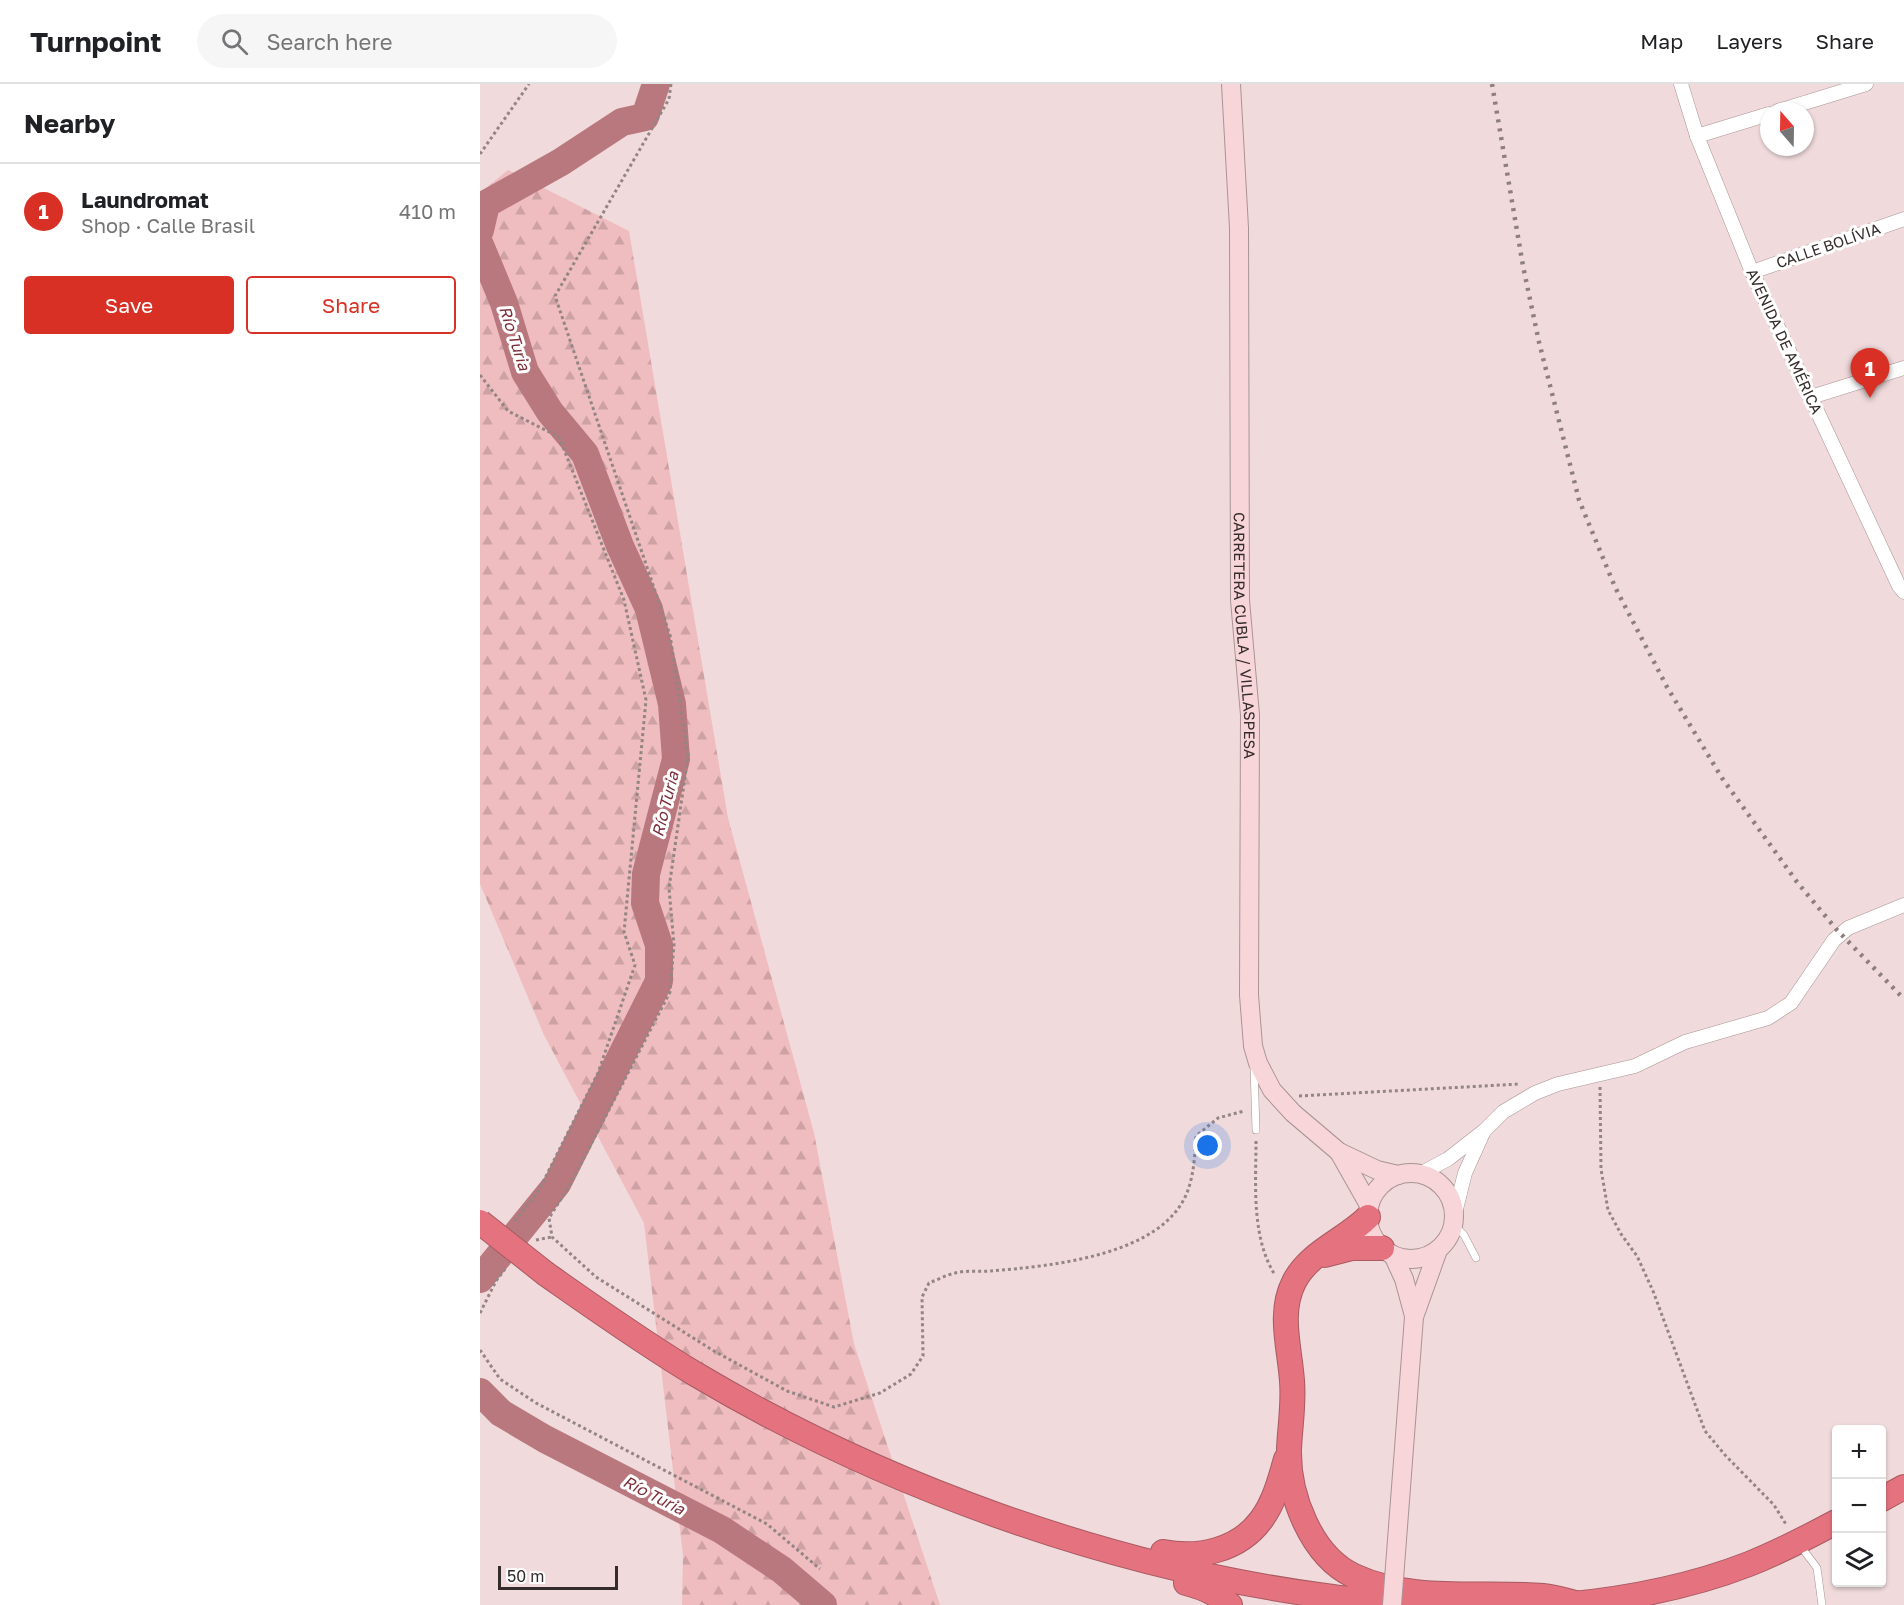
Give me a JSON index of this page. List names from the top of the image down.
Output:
{
  "streets": {
    "street": ["CALLE BOLÍVIA", "AVENIDA DE AMÉRICA", "CARRETERA CUBLA / VILLASPESA"]
  },
  "crossings": [
    ["CALLE BOLÍVIA", "AVENIDA DE AMÉRICA"]
  ],
  "water": ["Río Turia"],
  "scale_bar": "50 m",
  "north": "top",
  "page": {
    "header": "Turnpoint",
    "search": "Search here",
    "nav": ["Map", "Layers", "Share"],
    "heading": "Nearby",
    "list": [
      {
        "mark": "1",
        "name": "Laundromat",
        "note": "Shop · Calle Brasil",
        "value": "410 m"
      }
    ],
    "buttons": ["Save", "Share"],
    "pins": "1",
    "map_buttons": ["+", "−"],
    "scale": "50 m"
  }
}
